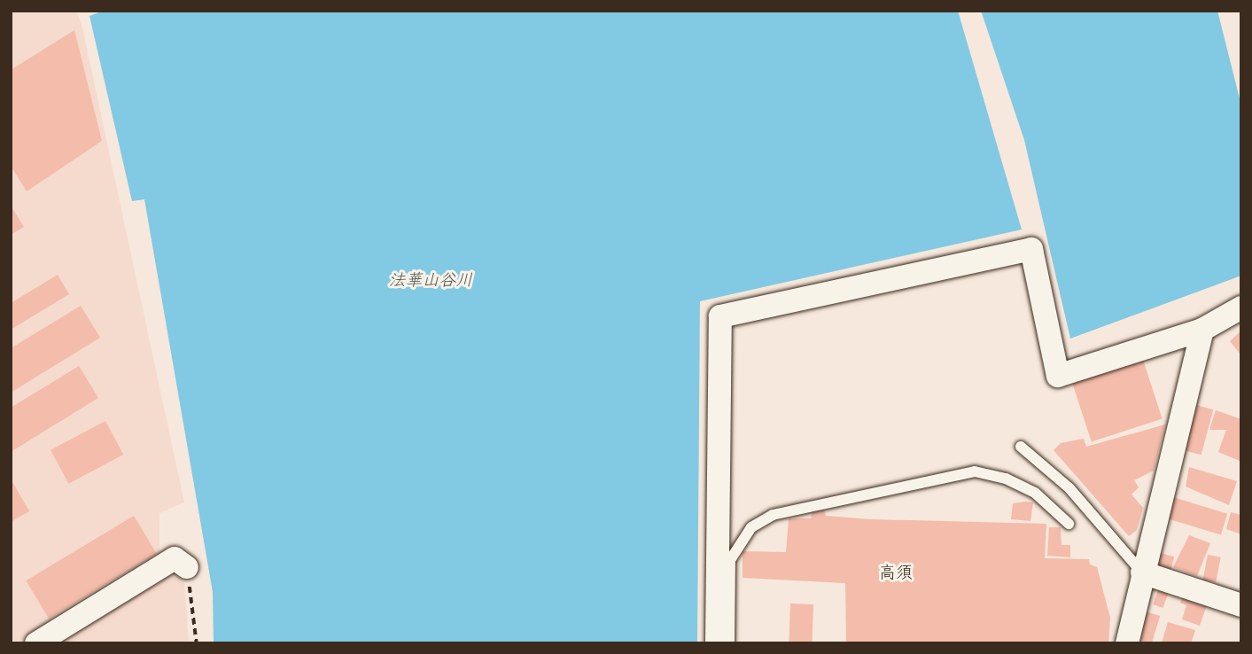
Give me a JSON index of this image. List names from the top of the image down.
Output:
{
  "districts": ["高須"],
  "water": ["法華山谷川"]
}
